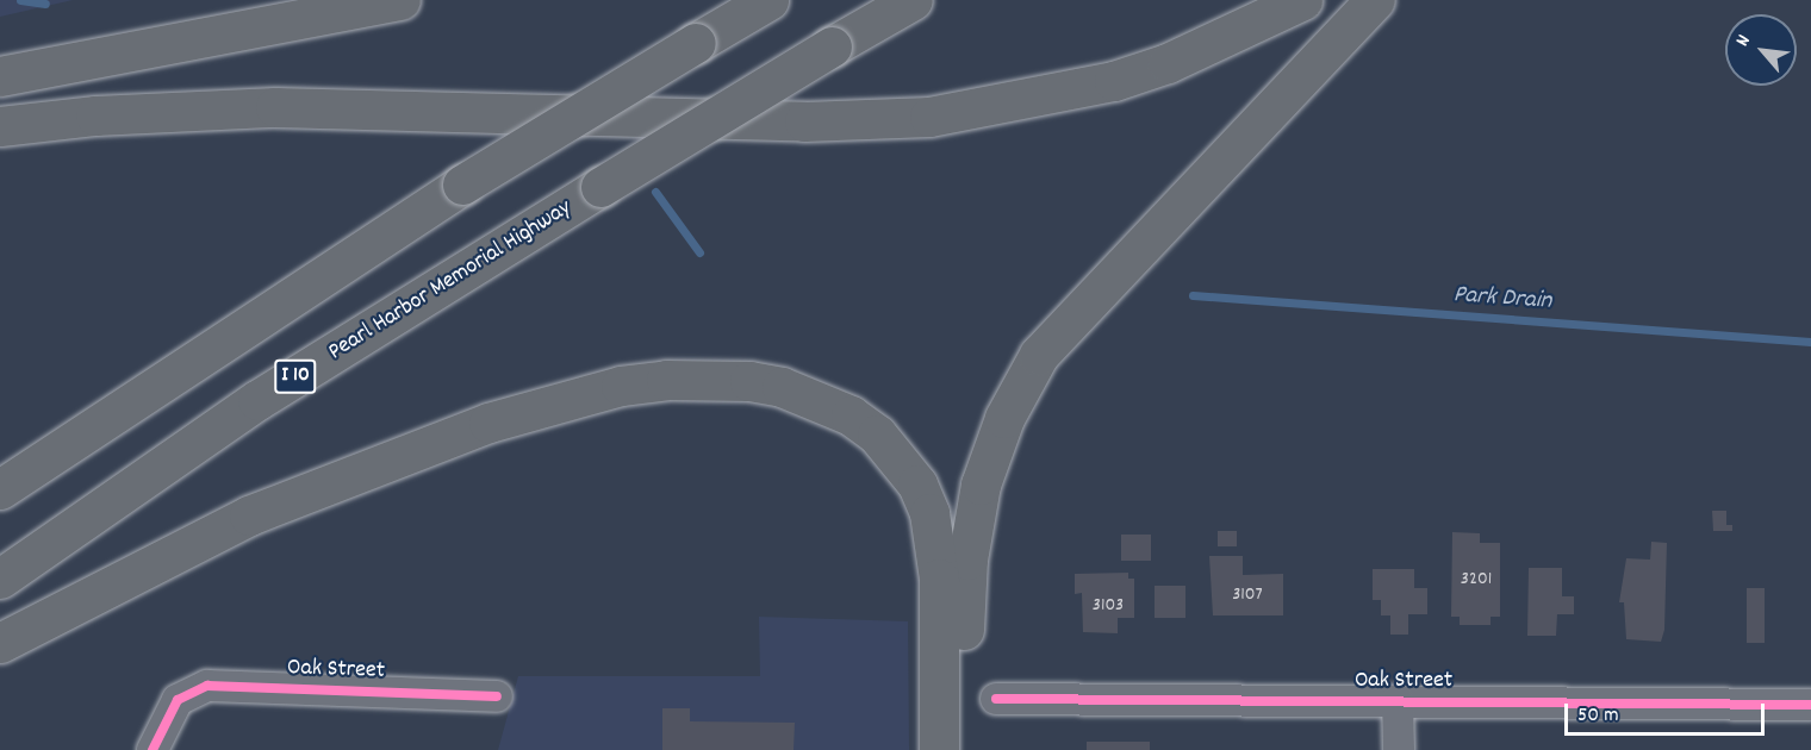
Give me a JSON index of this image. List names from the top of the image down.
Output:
{
  "streets": {
    "highway": ["Pearl Harbor Memorial Highway", "I 10"],
    "street": ["Oak Street"]
  },
  "water": ["Park Drain"],
  "house_numbers": ["3201", "3107", "3103"],
  "scale_bar": "50 m",
  "north": "top left"
}
